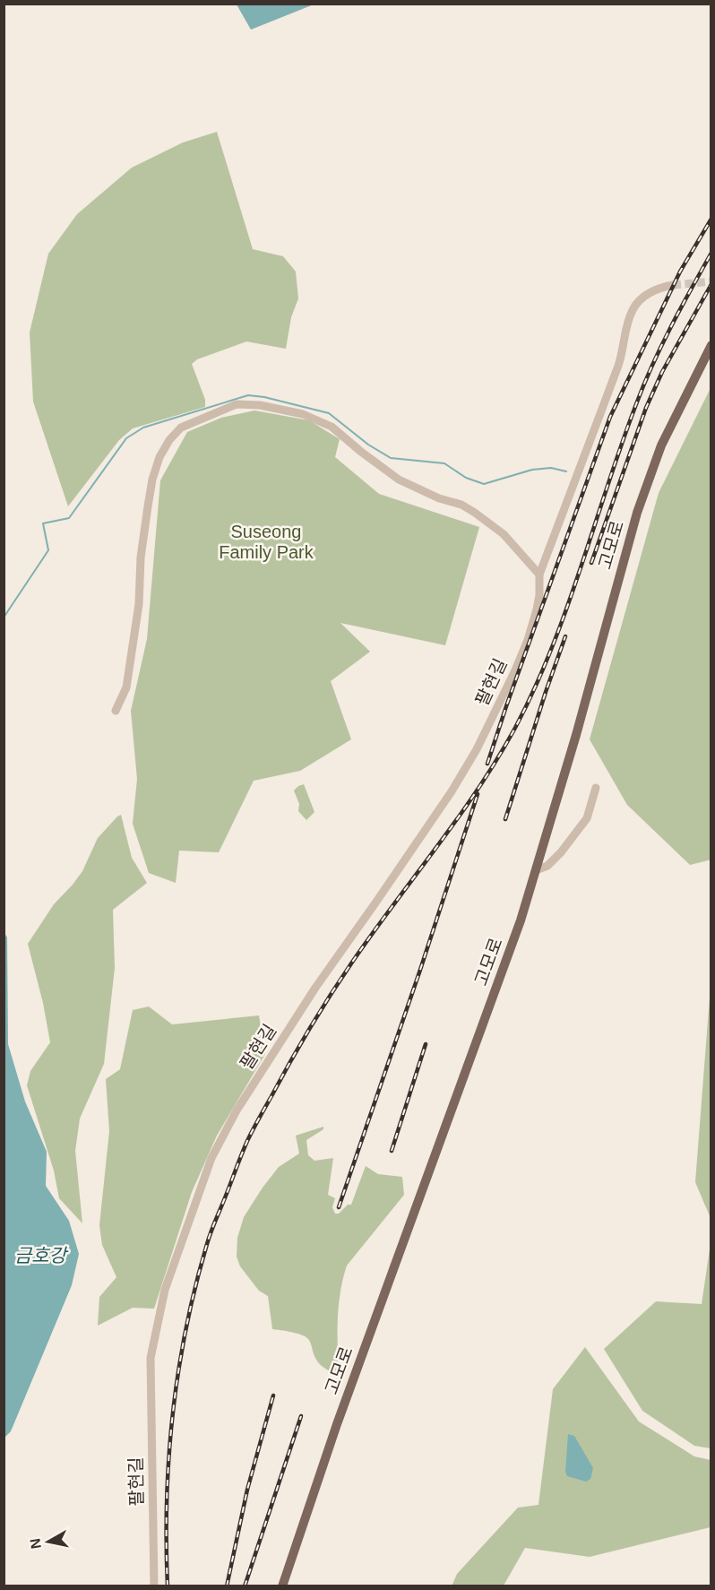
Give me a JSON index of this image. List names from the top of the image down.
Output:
{
  "streets": {
    "main road": ["고모로"],
    "street": ["팔현길"]
  },
  "water": ["금호강"],
  "parks": ["Suseong Family Park"],
  "north": "left"
}
